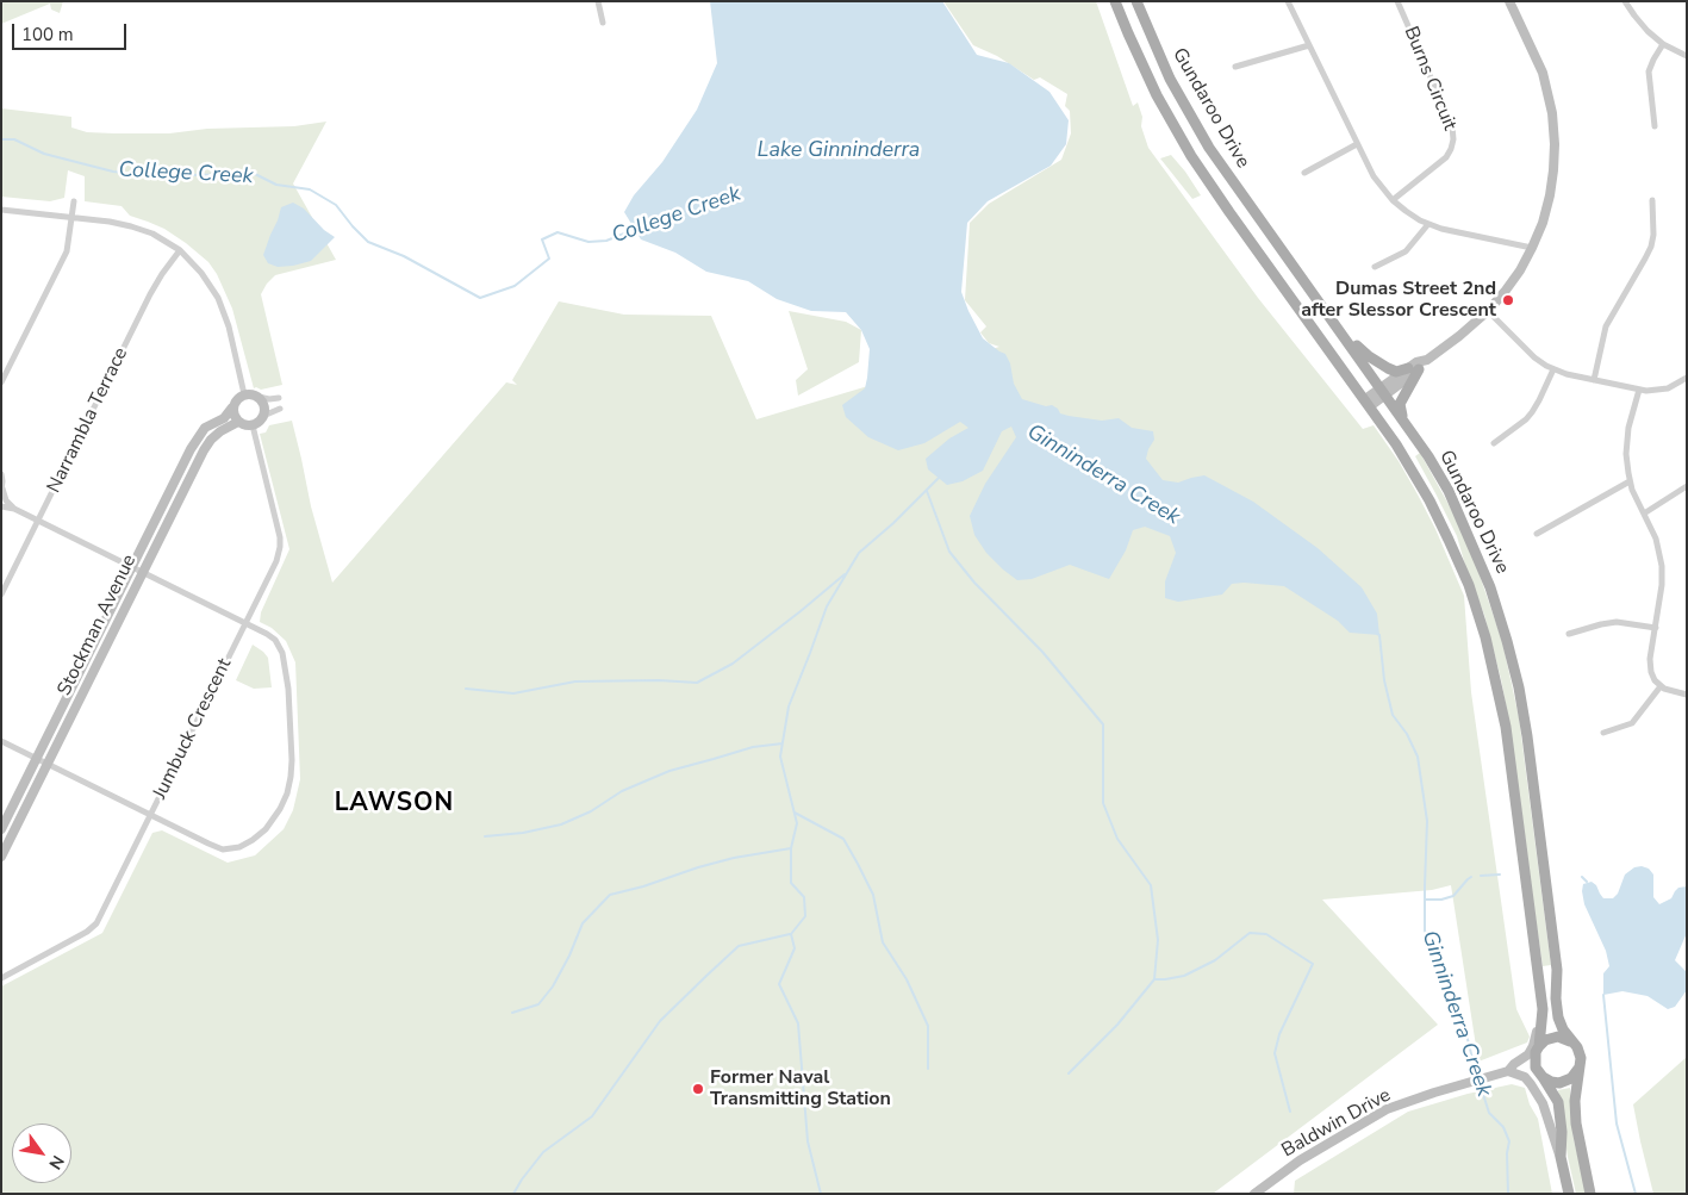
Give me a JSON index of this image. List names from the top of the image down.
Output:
{
  "streets": {
    "main road": ["Gundaroo Drive"],
    "street": [
      "Burns Circuit",
      "Narrambla Terrace",
      "Stockman Avenue",
      "Jumbuck Crescent",
      "Baldwin Drive"
    ]
  },
  "crossings": [
    ["Gundaroo Drive", "Baldwin Drive"],
    ["Stockman Avenue", "Jumbuck Crescent"]
  ],
  "districts": ["LAWSON"],
  "water": ["Lake Ginninderra", "College Creek", "Ginninderra Creek"],
  "places": ["Dumas Street 2nd after Slessor Crescent", "Former Naval Transmitting Station"],
  "scale_bar": "100 m",
  "north": "bottom right"
}
